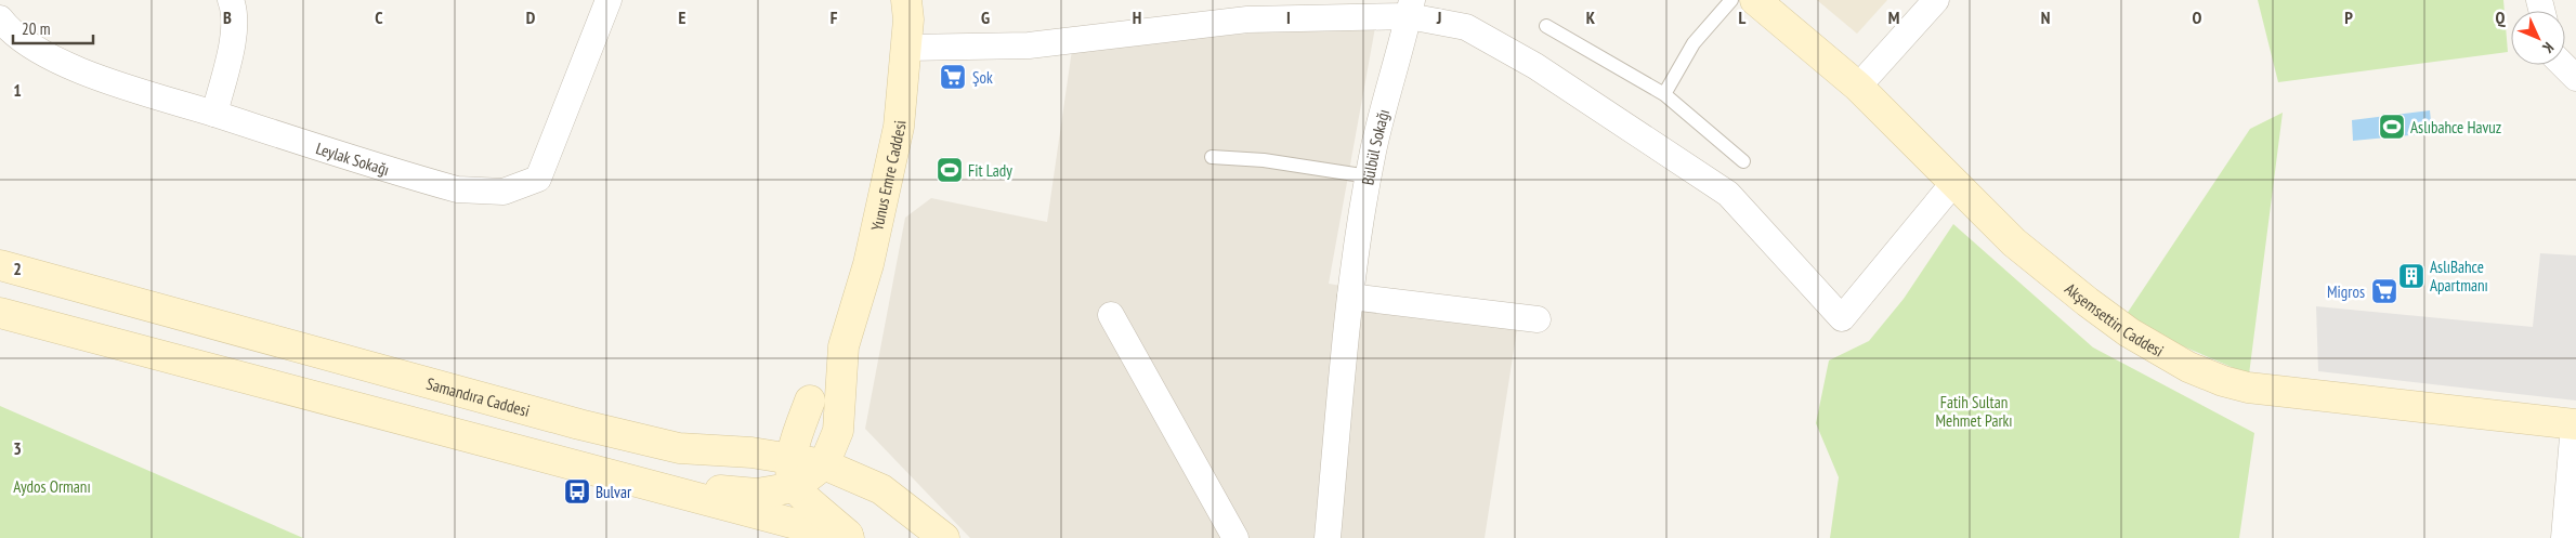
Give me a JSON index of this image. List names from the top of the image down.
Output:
{
  "streets": {
    "main road": ["Yunus Emre Caddesi", "Akşemsettin Caddesi", "Samandıra Caddesi"],
    "street": ["Bülbül Sokağı", "Leylak Sokağı"]
  },
  "parks": ["Fatih Sultan Mehmet Parkı", "Aydos Ormanı"],
  "places": {
    "supermarket": ["Şok", "Migros"],
    "sports": ["Aslıbahce Havuz", "Fit Lady"],
    "building": ["AslıBahce Apartmanı"],
    "bus stop": ["Bulvar"]
  },
  "scale_bar": "20 m",
  "north": "bottom right",
  "grid": {
    "columns": [
      "B",
      "C",
      "D",
      "E",
      "F",
      "G",
      "H",
      "I",
      "J",
      "K",
      "L",
      "M",
      "N",
      "O",
      "P",
      "Q"
    ],
    "rows": ["1", "2", "3"]
  }
}
